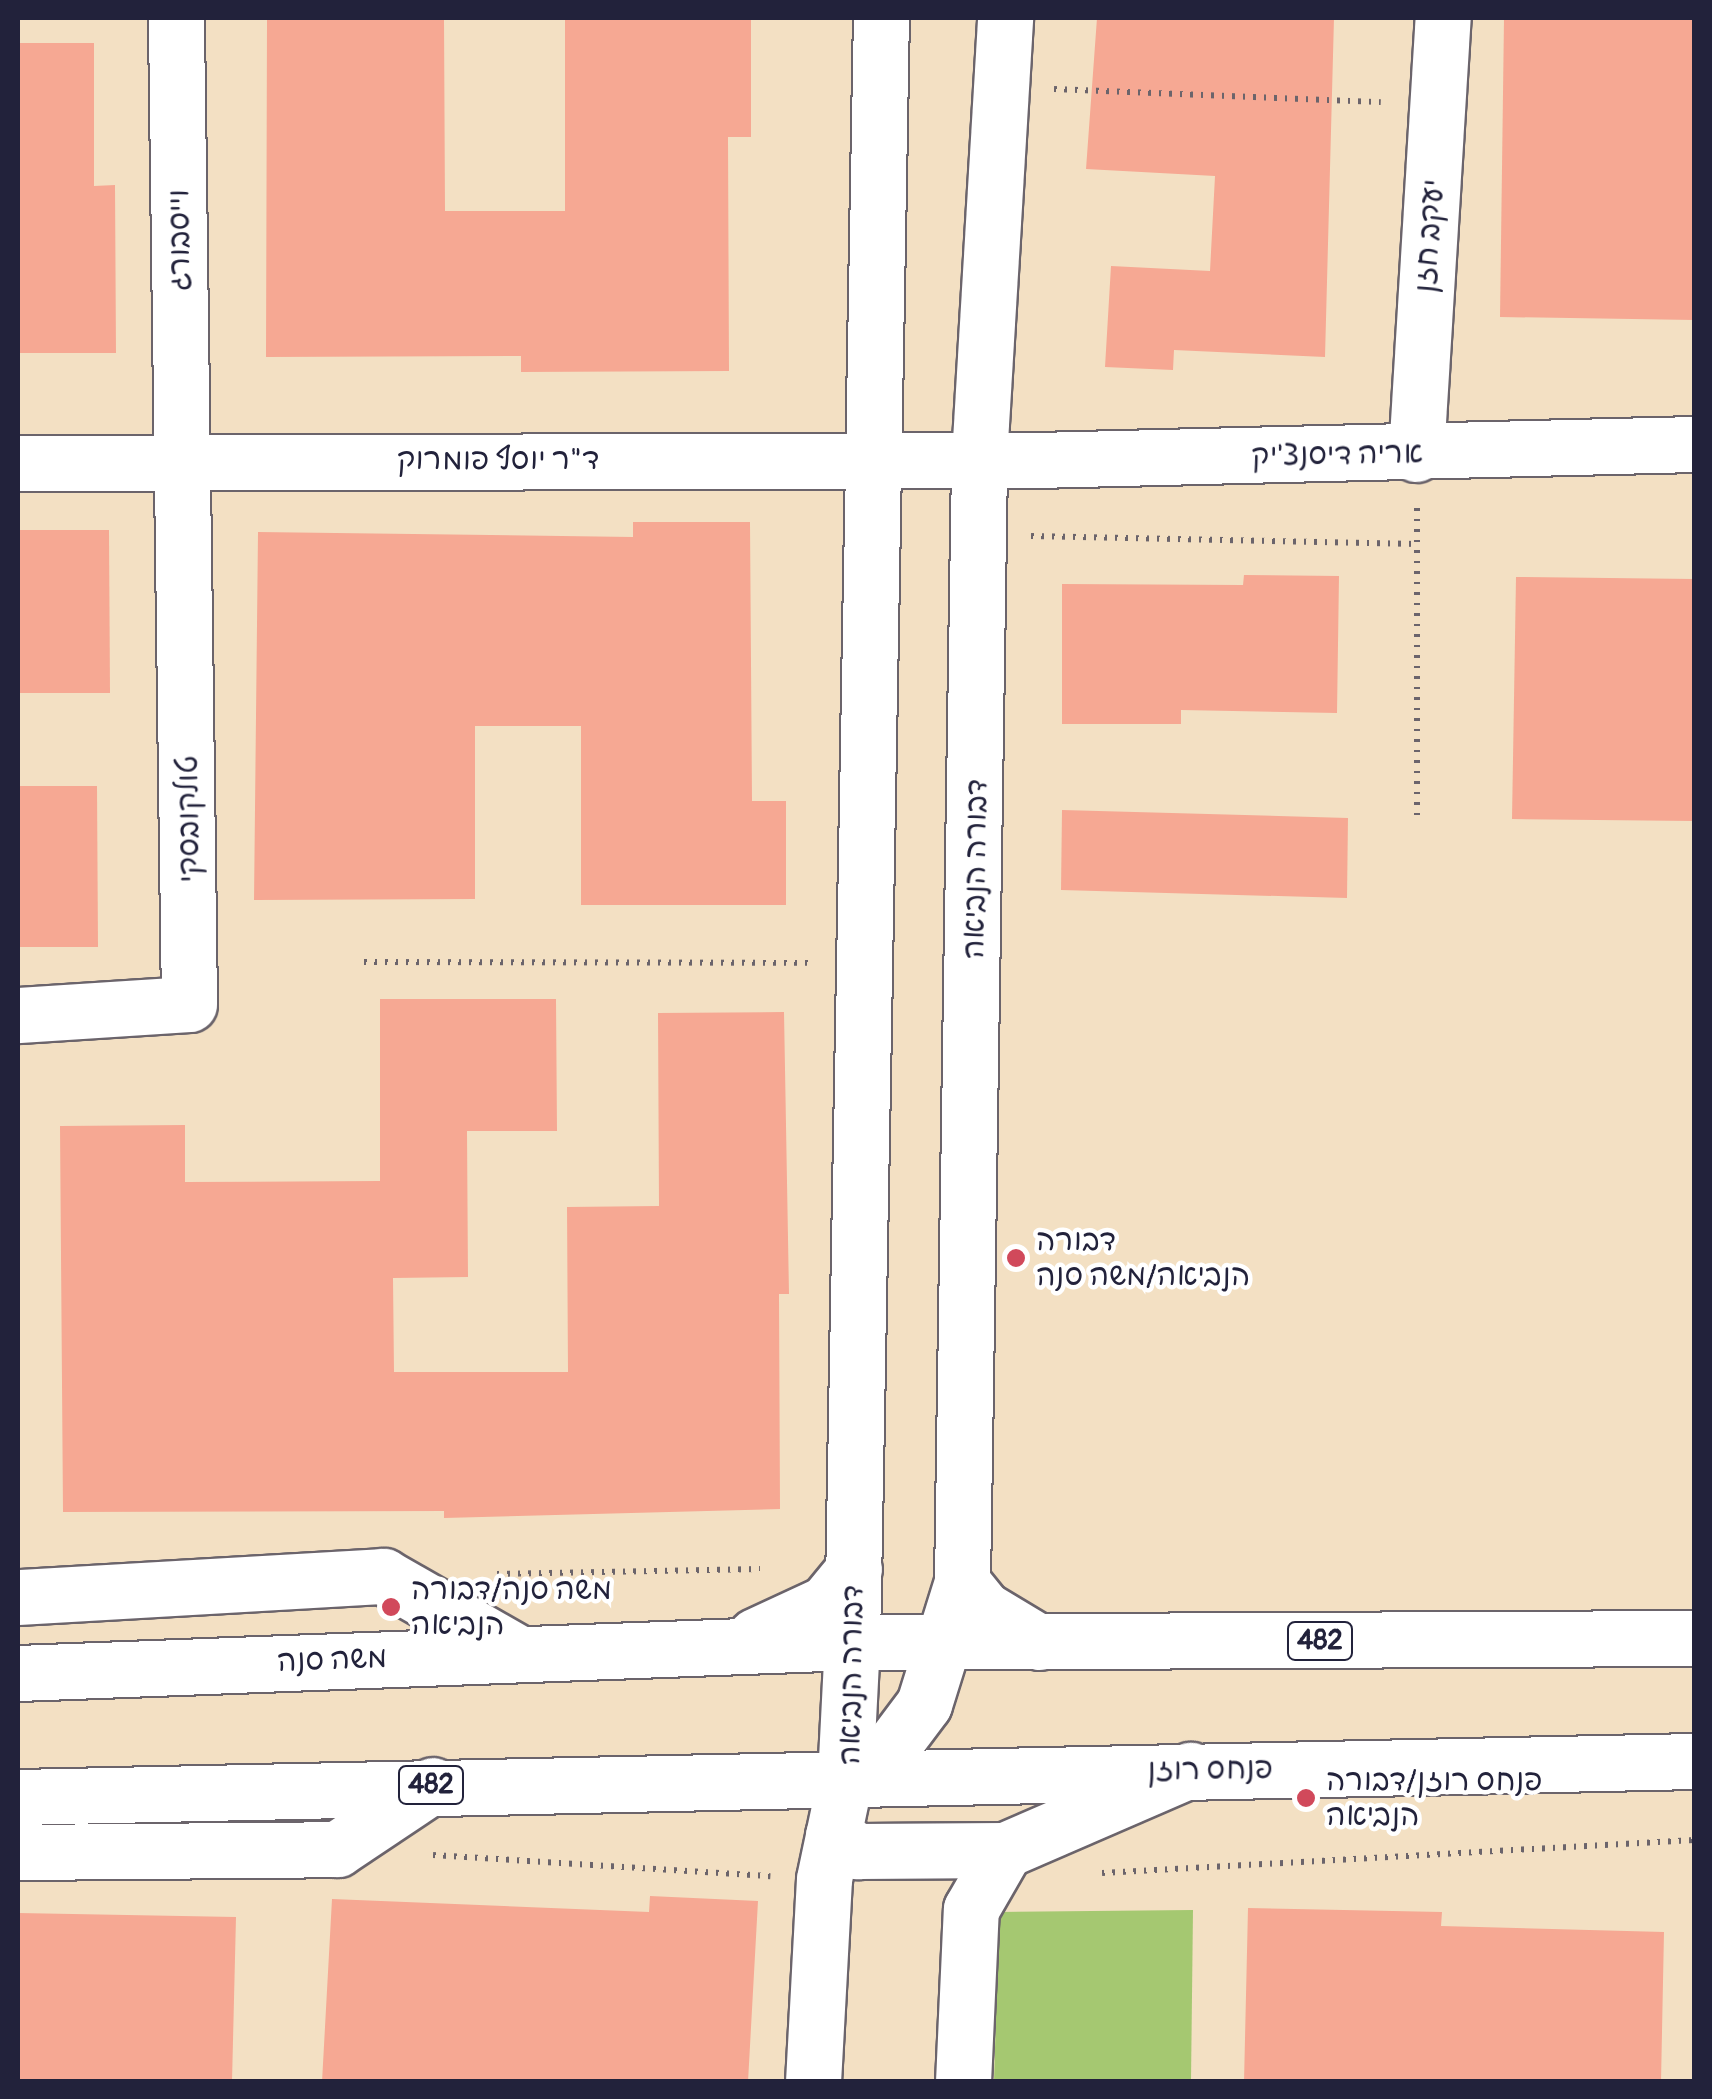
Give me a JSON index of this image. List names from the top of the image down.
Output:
{
  "streets": {
    "street": [
      "יעקב חזן",
      "וייסבורג",
      "אריה דיסנצ'יק",
      "ד\"ר יוסף פומרוק",
      "טולקובסקי",
      "דבורה הנביאה",
      "482",
      "משה סנה",
      "פנחס רוזן"
    ]
  },
  "crossings": [
    ["יעקב חזן", "אריה דיסנצ'יק"],
    ["וייסבורג", "ד\"ר יוסף פומרוק"],
    ["וייסבורג", "טולקובסקי"],
    ["אריה דיסנצ'יק", "ד\"ר יוסף פומרוק"],
    ["אריה דיסנצ'יק", "דבורה הנביאה"],
    ["ד\"ר יוסף פומרוק", "טולקובסקי"],
    ["ד\"ר יוסף פומרוק", "דבורה הנביאה"],
    ["דבורה הנביאה", "482"],
    ["דבורה הנביאה", "משה סנה"],
    ["דבורה הנביאה", "פנחס רוזן"],
    ["482", "משה סנה"],
    ["482", "פנחס רוזן"]
  ],
  "places": ["דבורה הנביאה/משה סנה", "משה סנה/דבורה הנביאה", "פנחס רוזן/דבורה הנביאה"]
}
